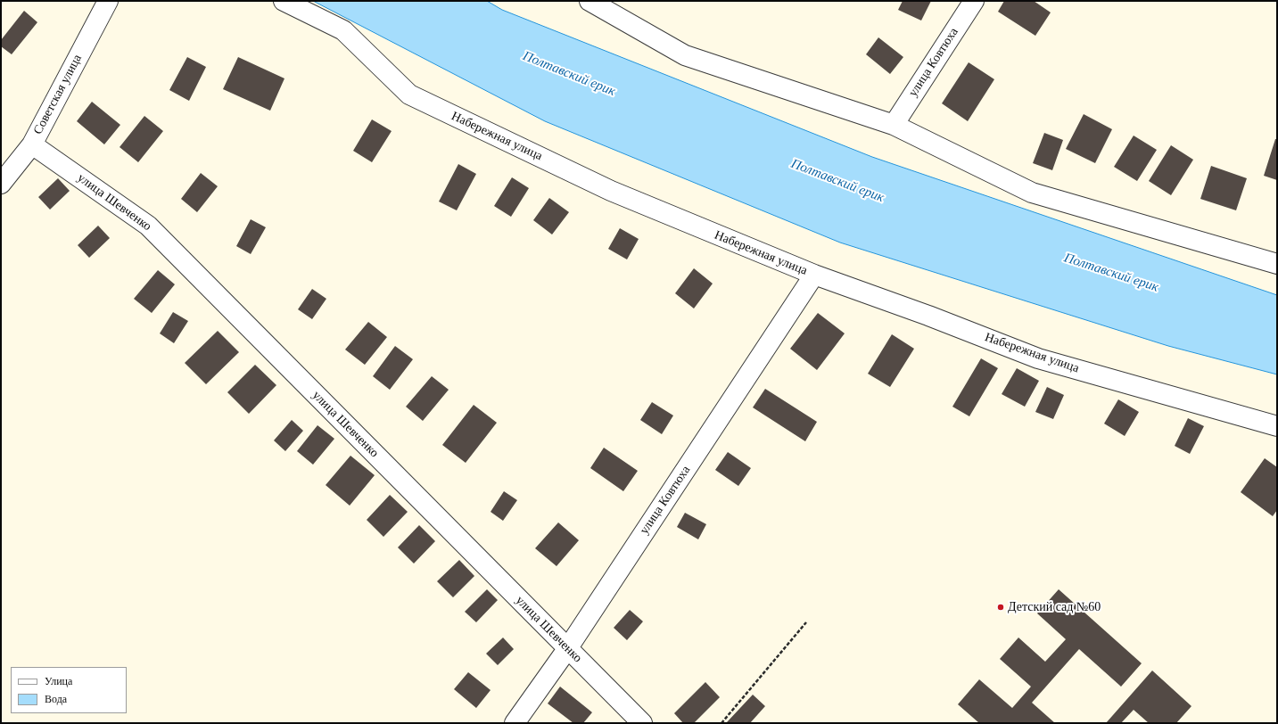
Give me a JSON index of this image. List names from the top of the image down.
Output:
{
  "streets": {
    "street": [
      "улица Ковтюха",
      "Советская улица",
      "Набережная улица",
      "улица Шевченко"
    ]
  },
  "crossings": [
    ["улица Ковтюха", "Набережная улица"],
    ["улица Ковтюха", "улица Шевченко"],
    ["Советская улица", "улица Шевченко"]
  ],
  "water": ["Полтавский ерик"],
  "places": ["Детский сад №60"],
  "legend": ["Улица", "Вода"]
}
